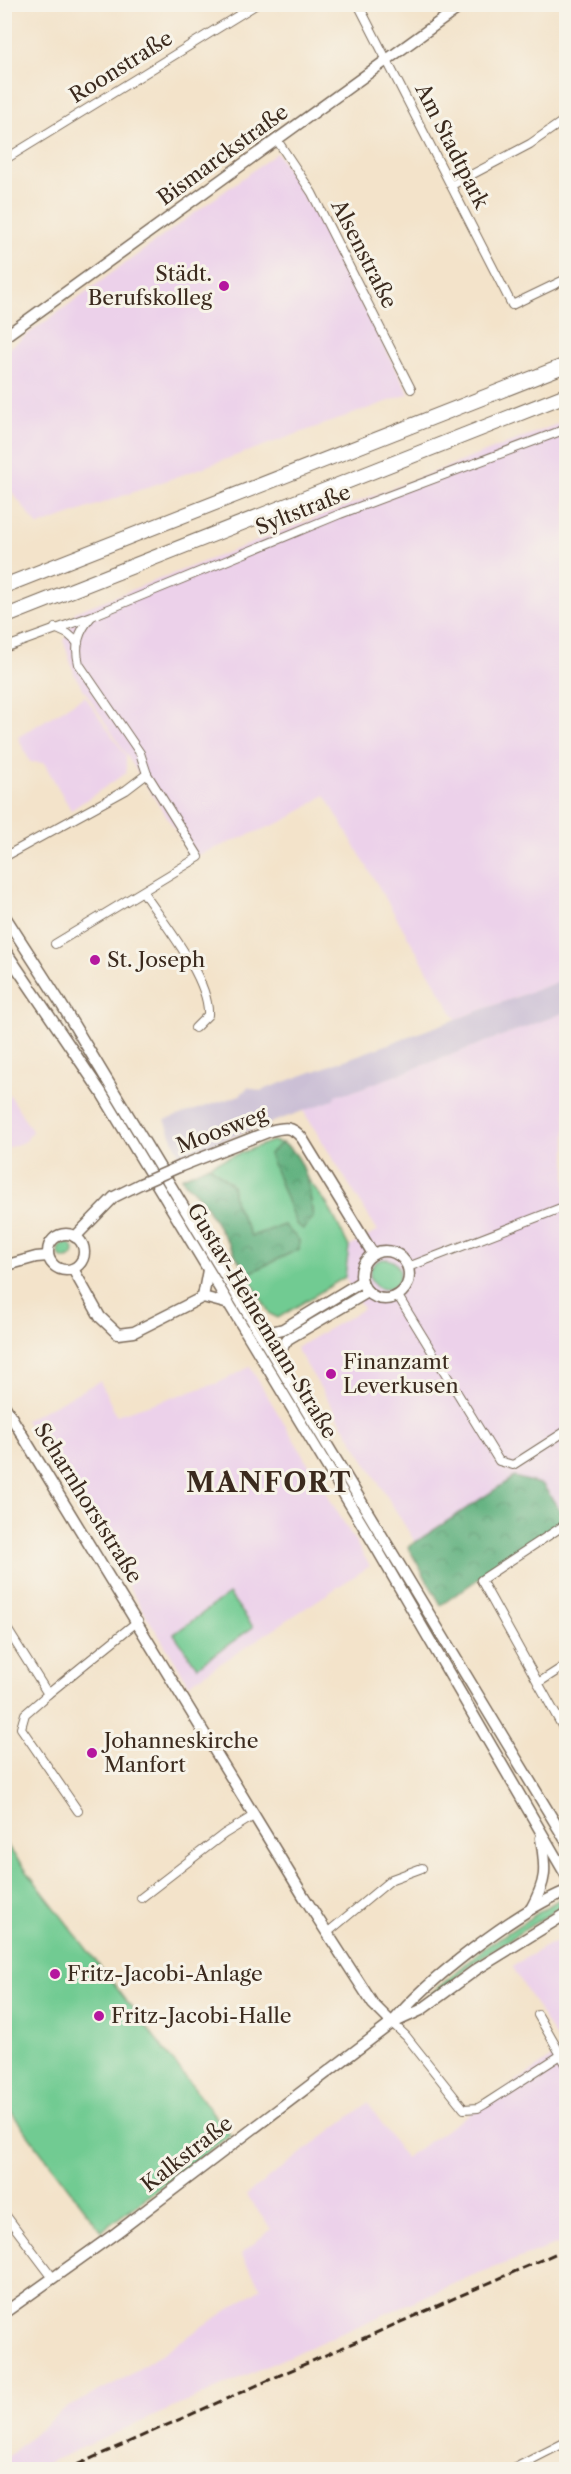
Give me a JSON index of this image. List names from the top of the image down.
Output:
{
  "streets": {
    "street": [
      "Roonstraße",
      "Am Stadtpark",
      "Bismarckstraße",
      "Alsenstraße",
      "Syltstraße",
      "Moosweg",
      "Gustav-Heinemann-Straße",
      "Scharnhorststraße",
      "Kalkstraße"
    ]
  },
  "crossings": [
    ["Am Stadtpark", "Bismarckstraße"],
    ["Bismarckstraße", "Alsenstraße"],
    ["Scharnhorststraße", "Kalkstraße"]
  ],
  "districts": ["MANFORT"],
  "places": [
    "Städt. Berufskolleg",
    "St. Joseph",
    "Finanzamt Leverkusen",
    "Johanneskirche Manfort",
    "Fritz-Jacobi-Anlage",
    "Fritz-Jacobi-Halle"
  ]
}
